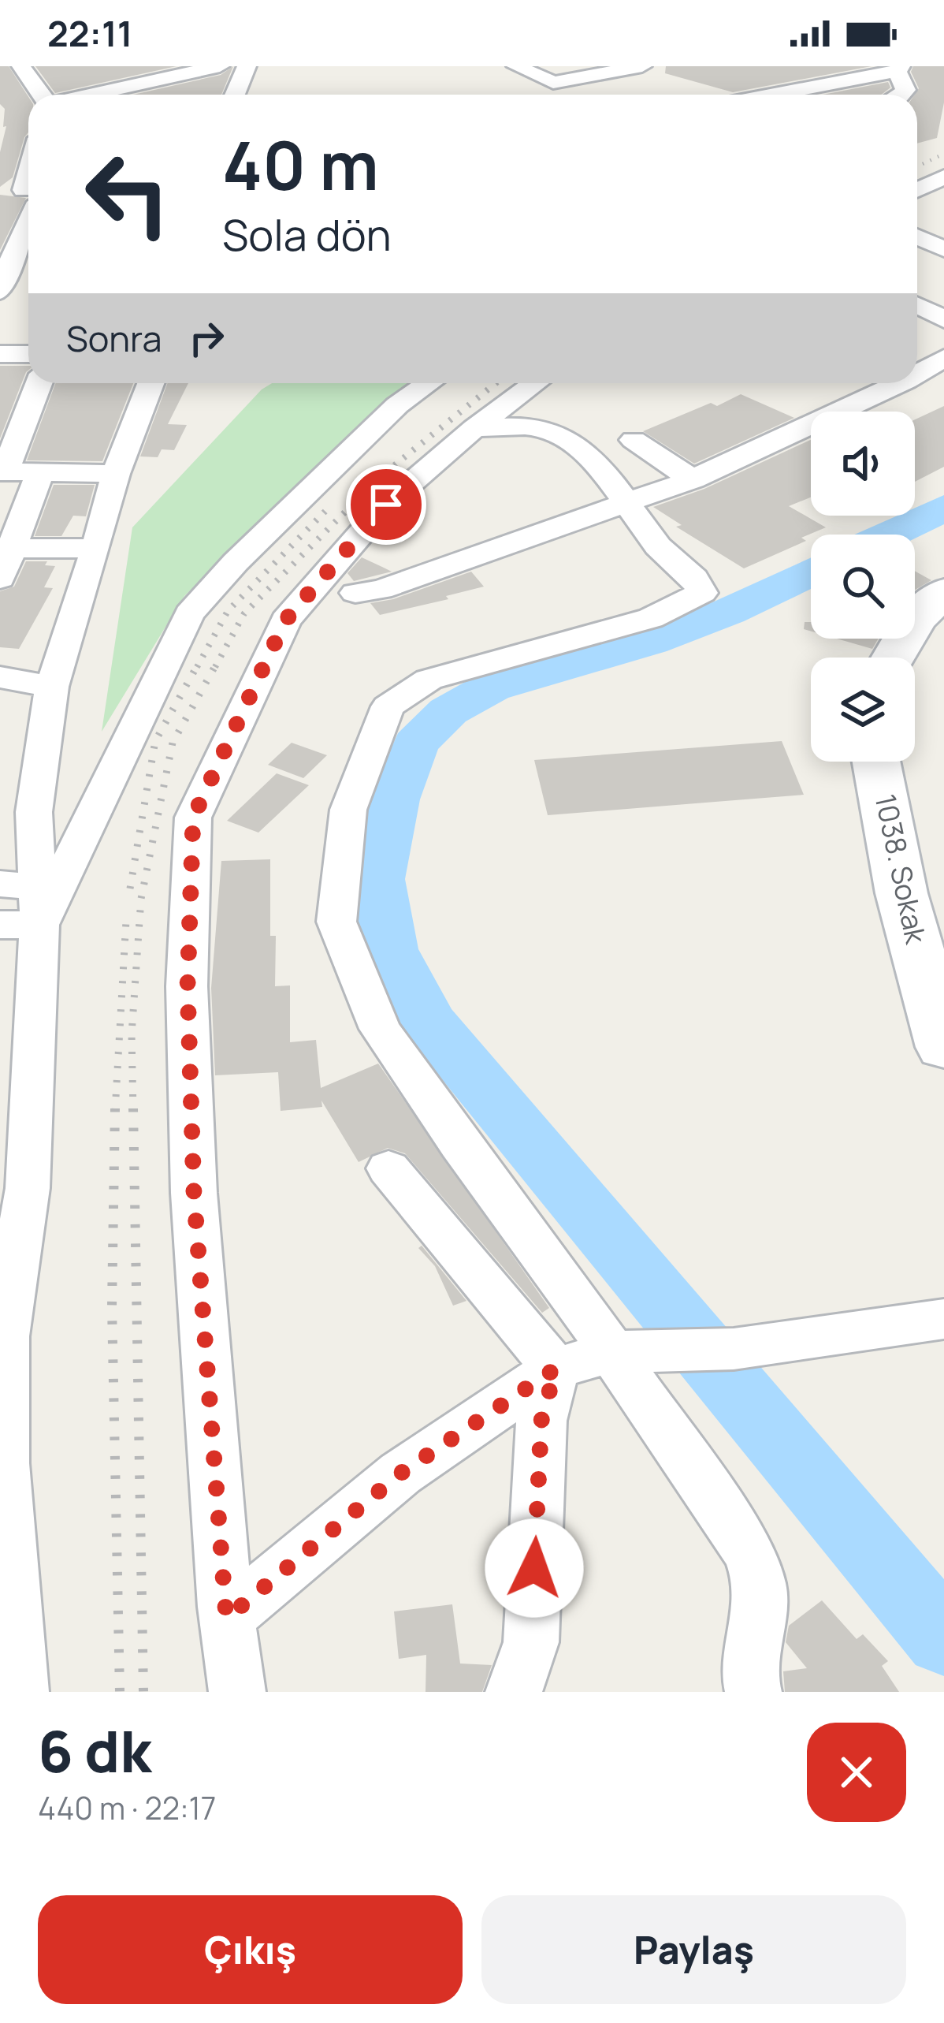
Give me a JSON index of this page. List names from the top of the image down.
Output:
{
  "streets": {
    "street": ["1038. Sokak"]
  },
  "page": {
    "status": "22:11",
    "turn": ["40 m", "Sola dön"],
    "then": "Sonra",
    "heading": ["6 dk", "440 m · 22:17"],
    "buttons": ["Çıkış", "Paylaş"]
  }
}
